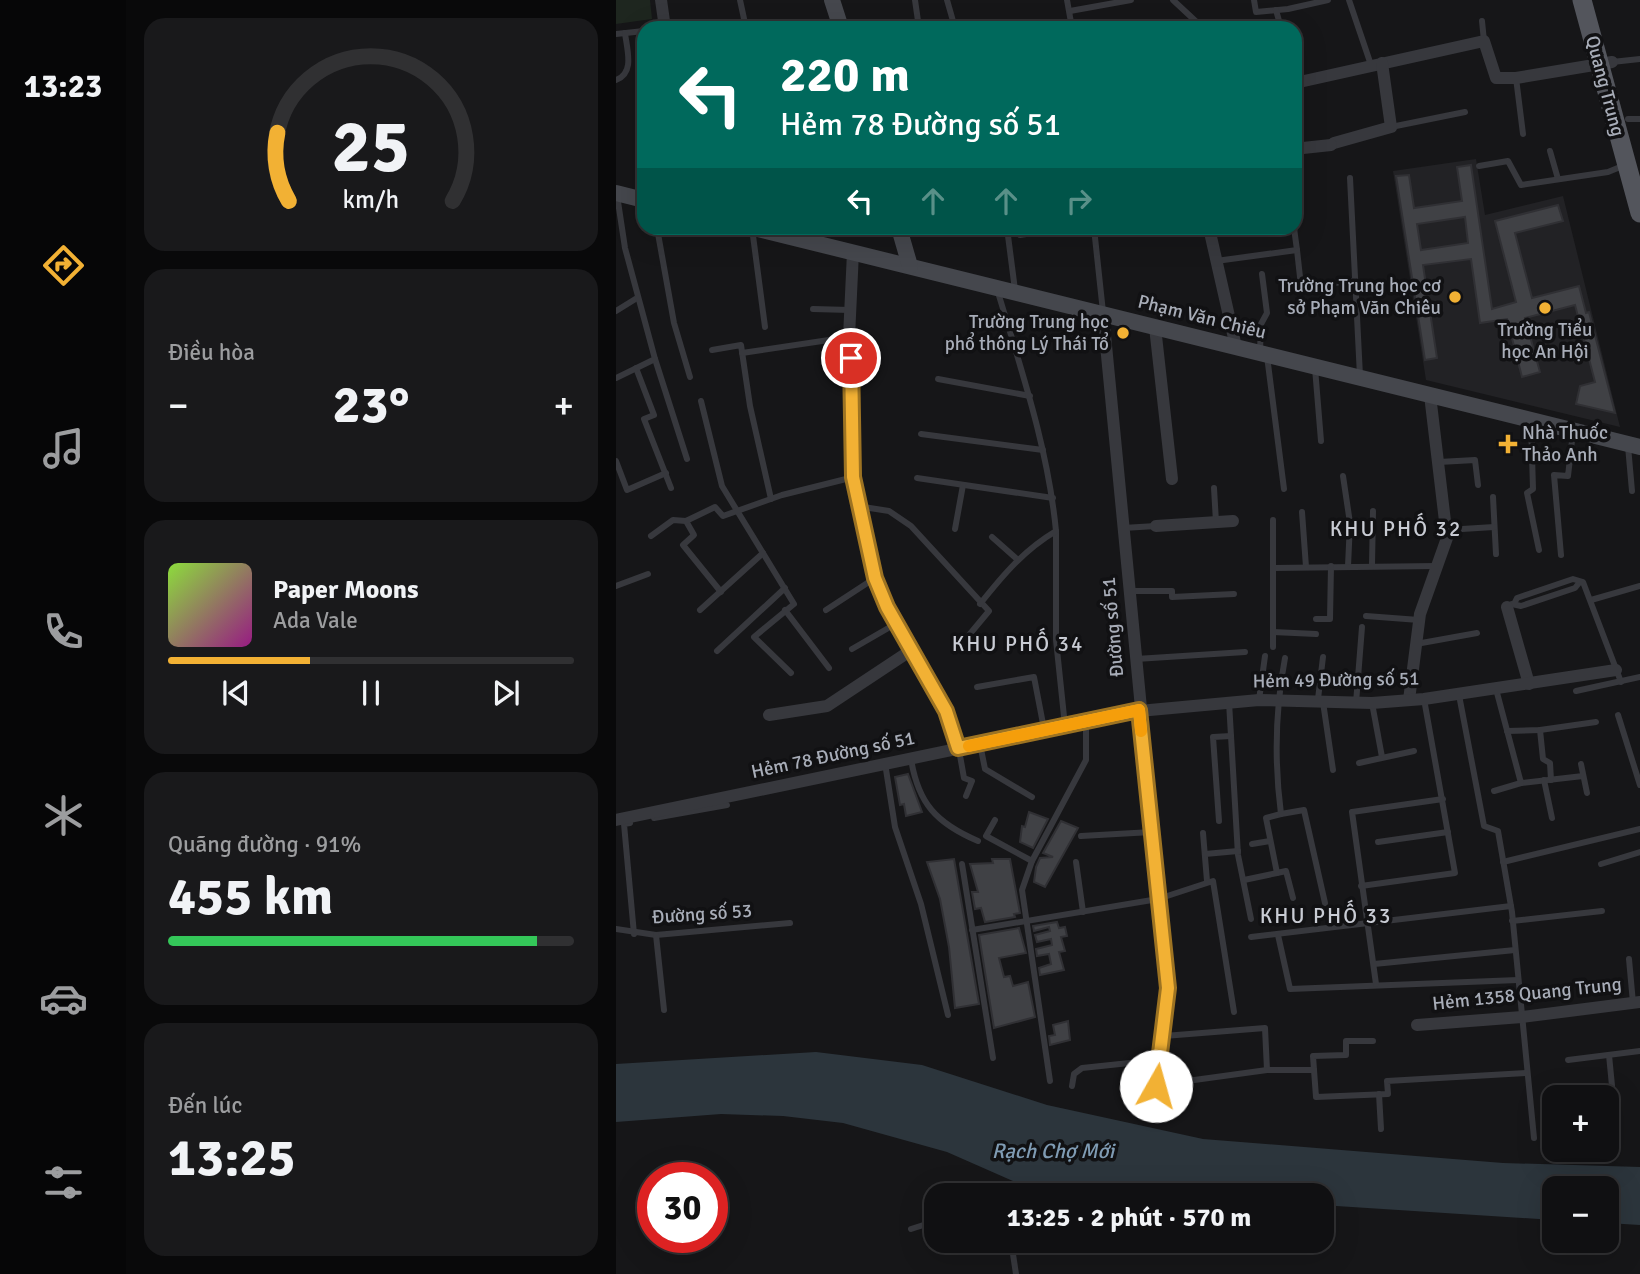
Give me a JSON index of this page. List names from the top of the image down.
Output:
{
  "streets": {
    "main road": ["Quang Trung", "Phạm Văn Chiêu"],
    "street": [
      "Đường số 51",
      "Hẻm 49 Đường số 51",
      "Hẻm 78 Đường số 51",
      "Hẻm 1358 Quang Trung"
    ],
    "lane": ["Đường số 53"]
  },
  "crossings": [
    ["Phạm Văn Chiêu", "Đường số 51"],
    ["Đường số 51", "Hẻm 49 Đường số 51"],
    ["Đường số 51", "Hẻm 78 Đường số 51"],
    ["Hẻm 49 Đường số 51", "Hẻm 78 Đường số 51"]
  ],
  "districts": ["KHU PHỐ 32", "KHU PHỐ 34", "KHU PHỐ 33"],
  "water": ["Rạch Chợ Mới"],
  "places": {
    "other": ["Trường Trung học cơ sở Phạm Văn Chiêu", "Trường Tiểu học An Hội", "Trường Trung học phổ thông Lý Thái Tổ"],
    "health": ["Nhà Thuốc Thảo Anh"]
  },
  "page": {
    "tabs": "13:23",
    "turn": ["220 m", "Hẻm 78 Đường số 51"],
    "tile": [
      "Điều hòa",
      ["Quãng đường · 91%", "455 km"],
      ["Đến lúc", "13:25"]
    ],
    "heat": ["−", "23°", "+"],
    "song": ["Paper Moons", "Ada Vale"],
    "map_buttons": ["+", "−"],
    "limit": "30",
    "trip": "13:25 · 2 phút · 570 m",
    "gauge": ["25", "km/h"]
  }
}
